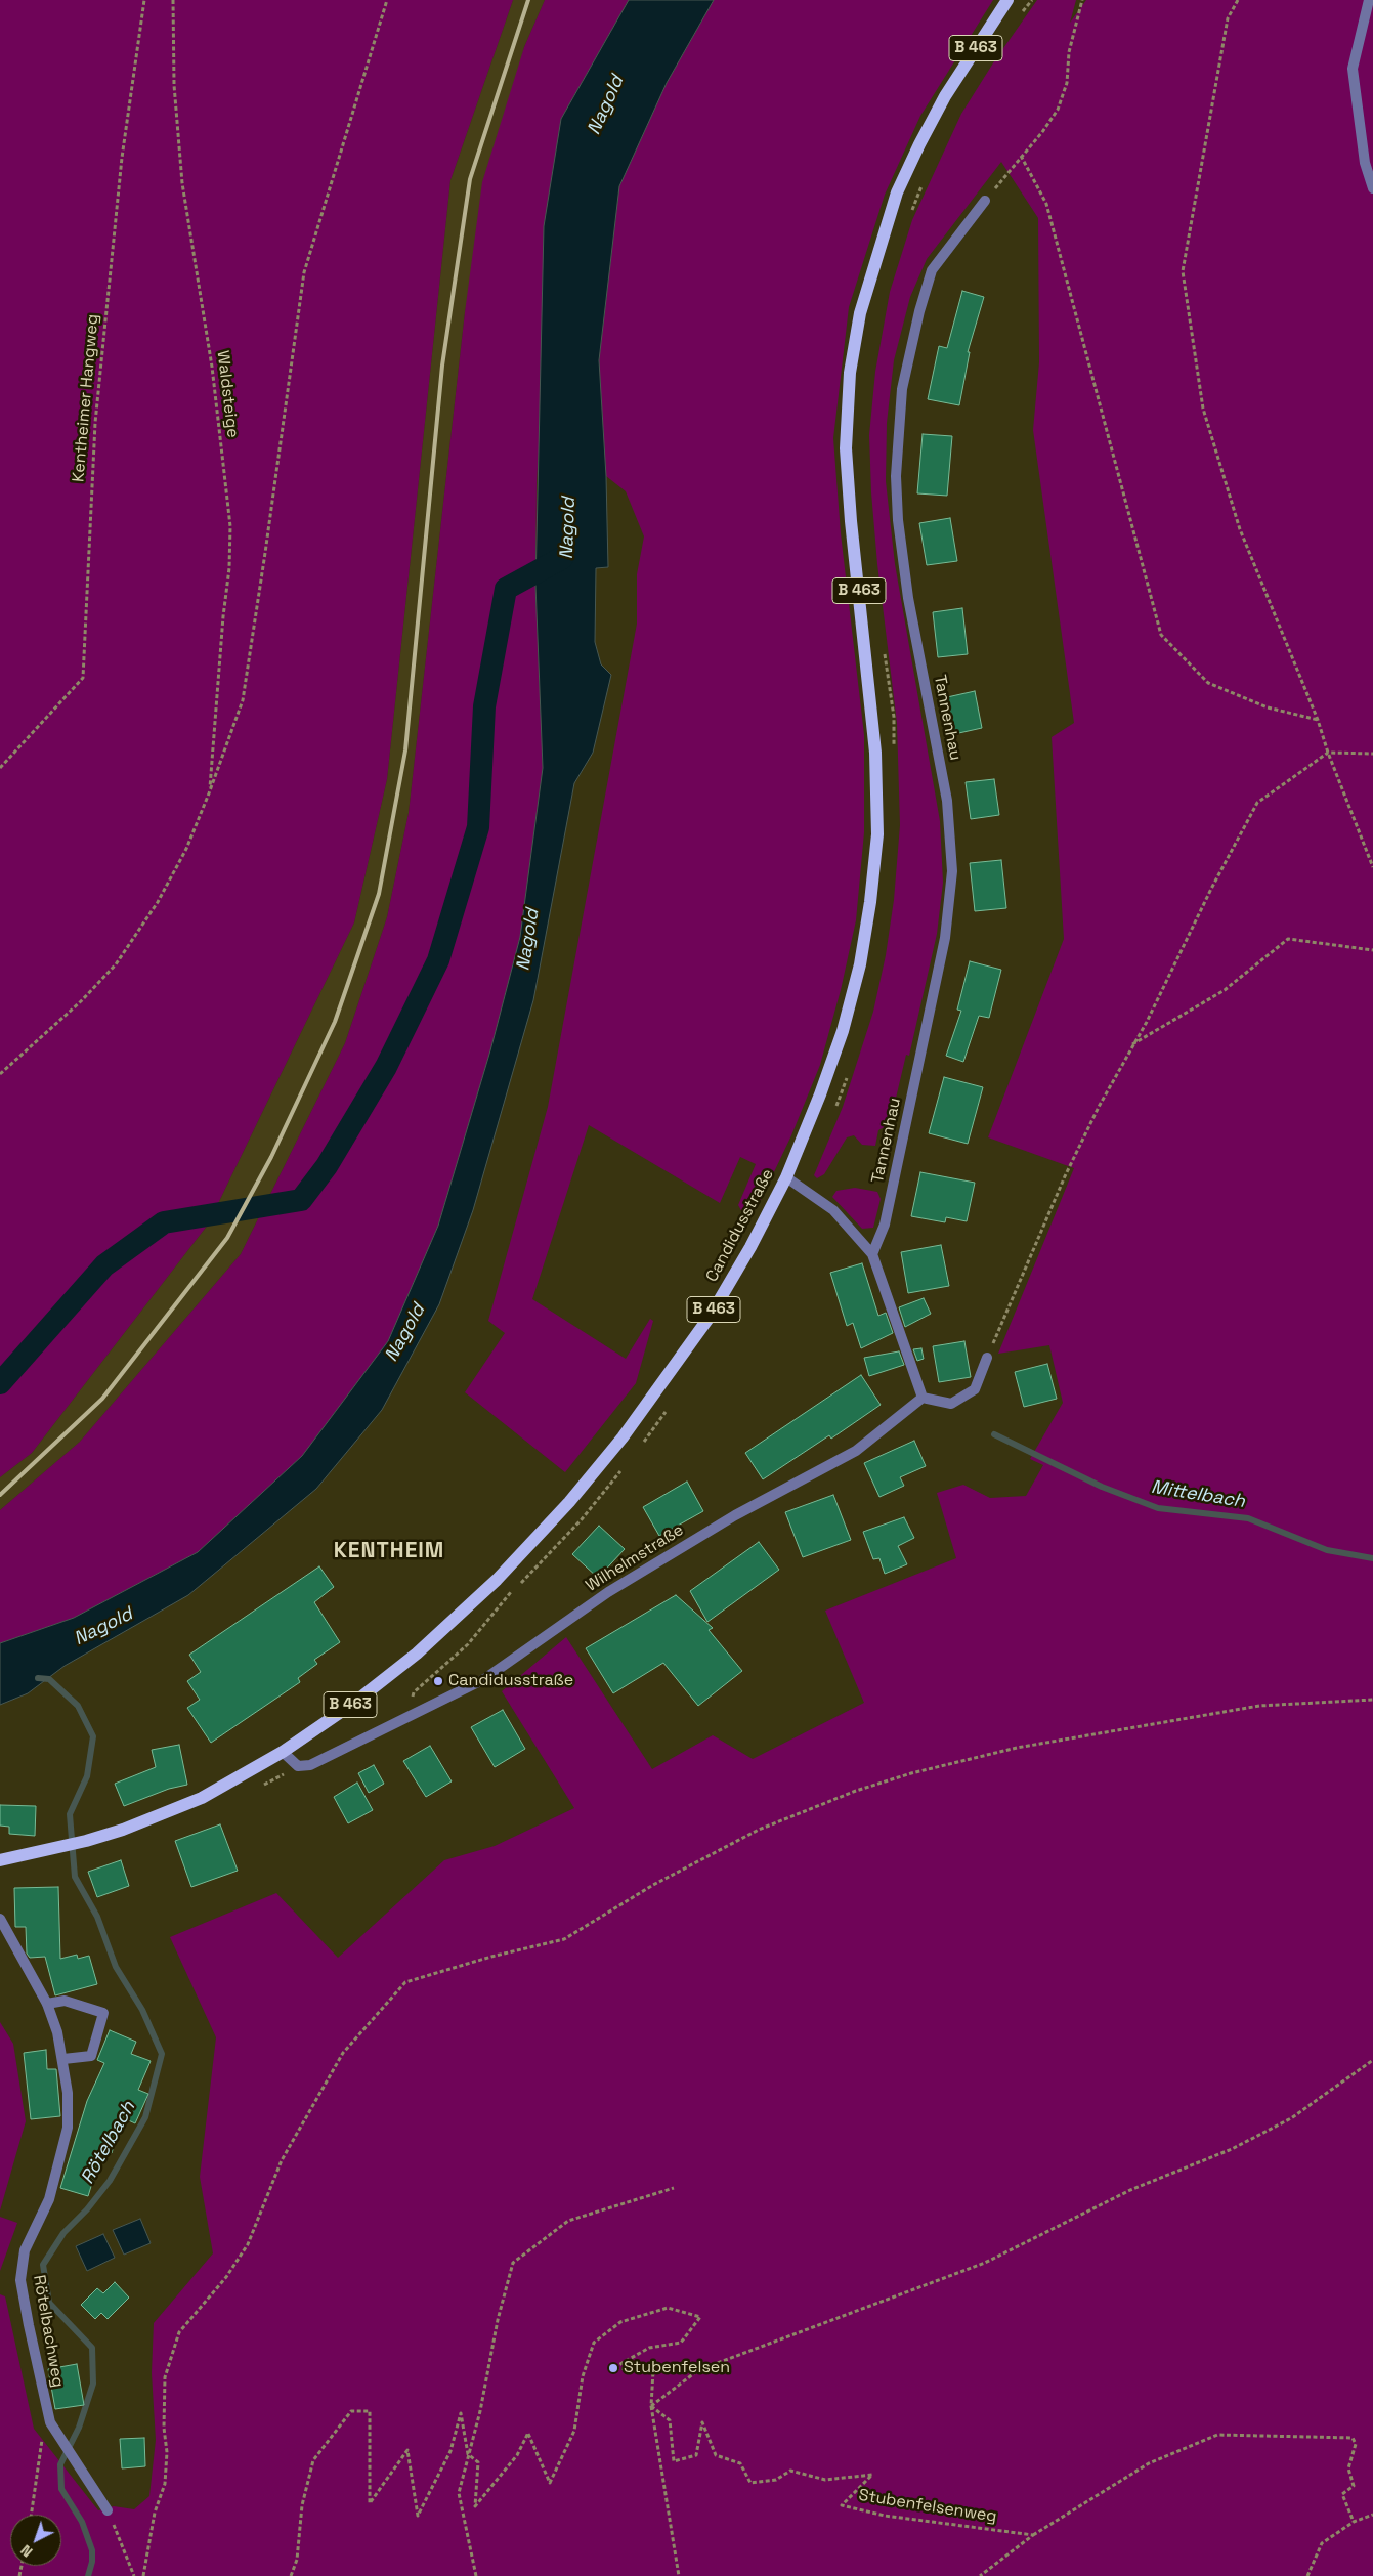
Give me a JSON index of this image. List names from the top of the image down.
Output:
{
  "streets": {
    "main road": ["B 463", "Candidusstraße"],
    "street": ["Tannenhau", "Wilhelmstraße", "Rötelbachweg"],
    "path": ["Waldsteige", "Kentheimer Hangweg", "Stubenfelsenweg"]
  },
  "crossings": [
    ["Candidusstraße", "Wilhelmstraße"]
  ],
  "districts": ["KENTHEIM"],
  "water": ["Nagold", "Mittelbach", "Rötelbach"],
  "places": ["Candidusstraße", "Stubenfelsen"],
  "north": "bottom left"
}
